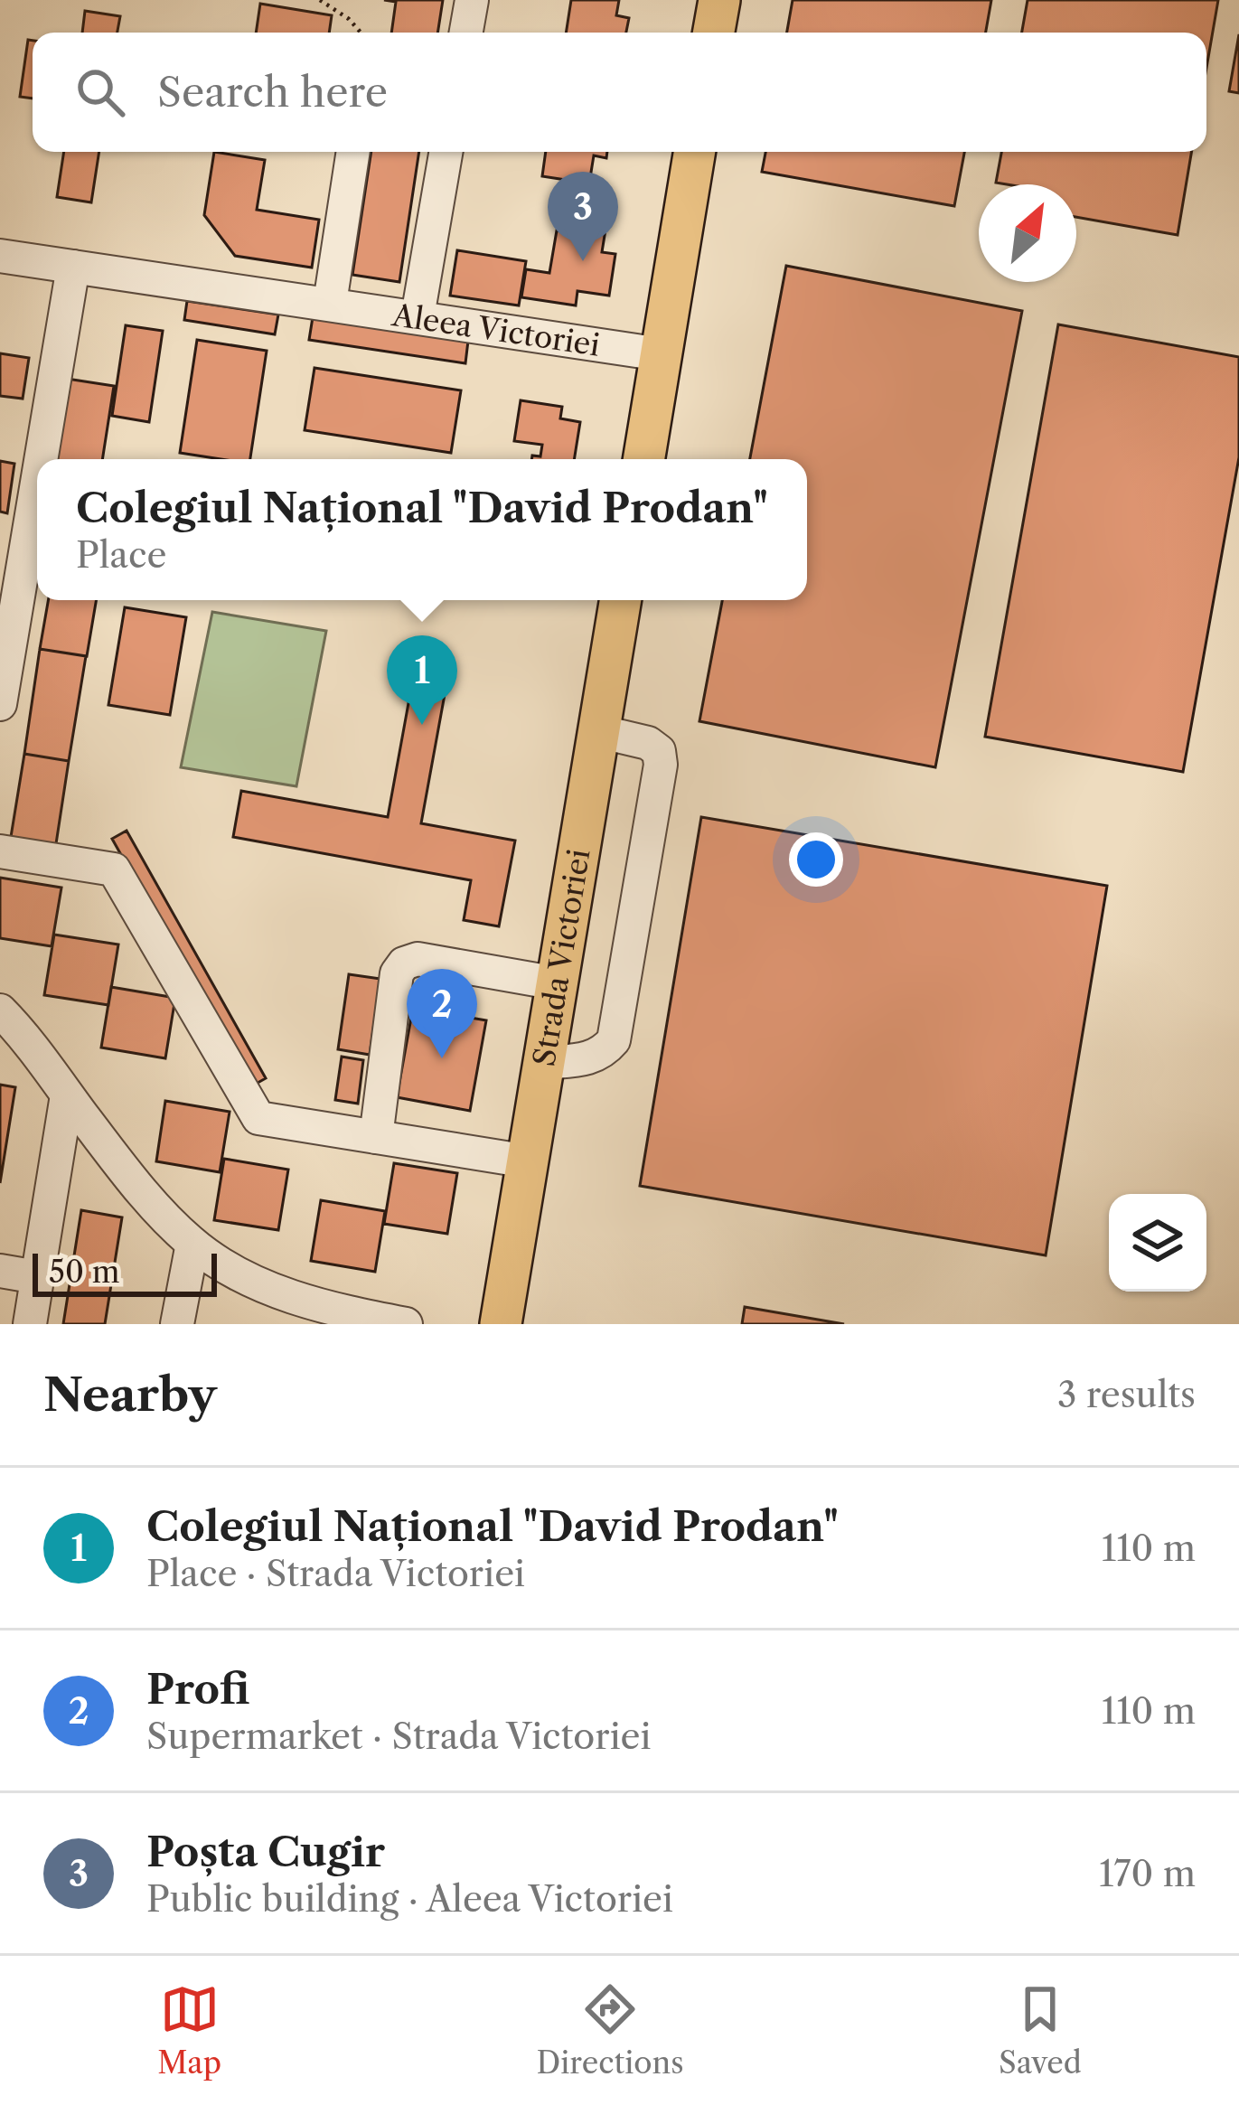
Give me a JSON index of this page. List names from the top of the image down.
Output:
{
  "streets": {
    "main road": ["Strada Victoriei"],
    "street": ["Aleea Victoriei"]
  },
  "scale_bar": "50 m",
  "north": "top right",
  "page": {
    "search": "Search here",
    "pins": ["3", "1", "2"],
    "popup": ["Colegiul Național \"David Prodan\"", "Place"],
    "scale": "50 m",
    "heading": ["Nearby", "3 results"],
    "list": [
      {
        "mark": "1",
        "name": "Colegiul Național \"David Prodan\"",
        "note": "Place · Strada Victoriei",
        "value": "110 m"
      },
      {
        "mark": "2",
        "name": "Profi",
        "note": "Supermarket · Strada Victoriei",
        "value": "110 m"
      },
      {
        "mark": "3",
        "name": "Poșta Cugir",
        "note": "Public building · Aleea Victoriei",
        "value": "170 m"
      }
    ],
    "nav": ["Map", "Directions", "Saved"]
  }
}
